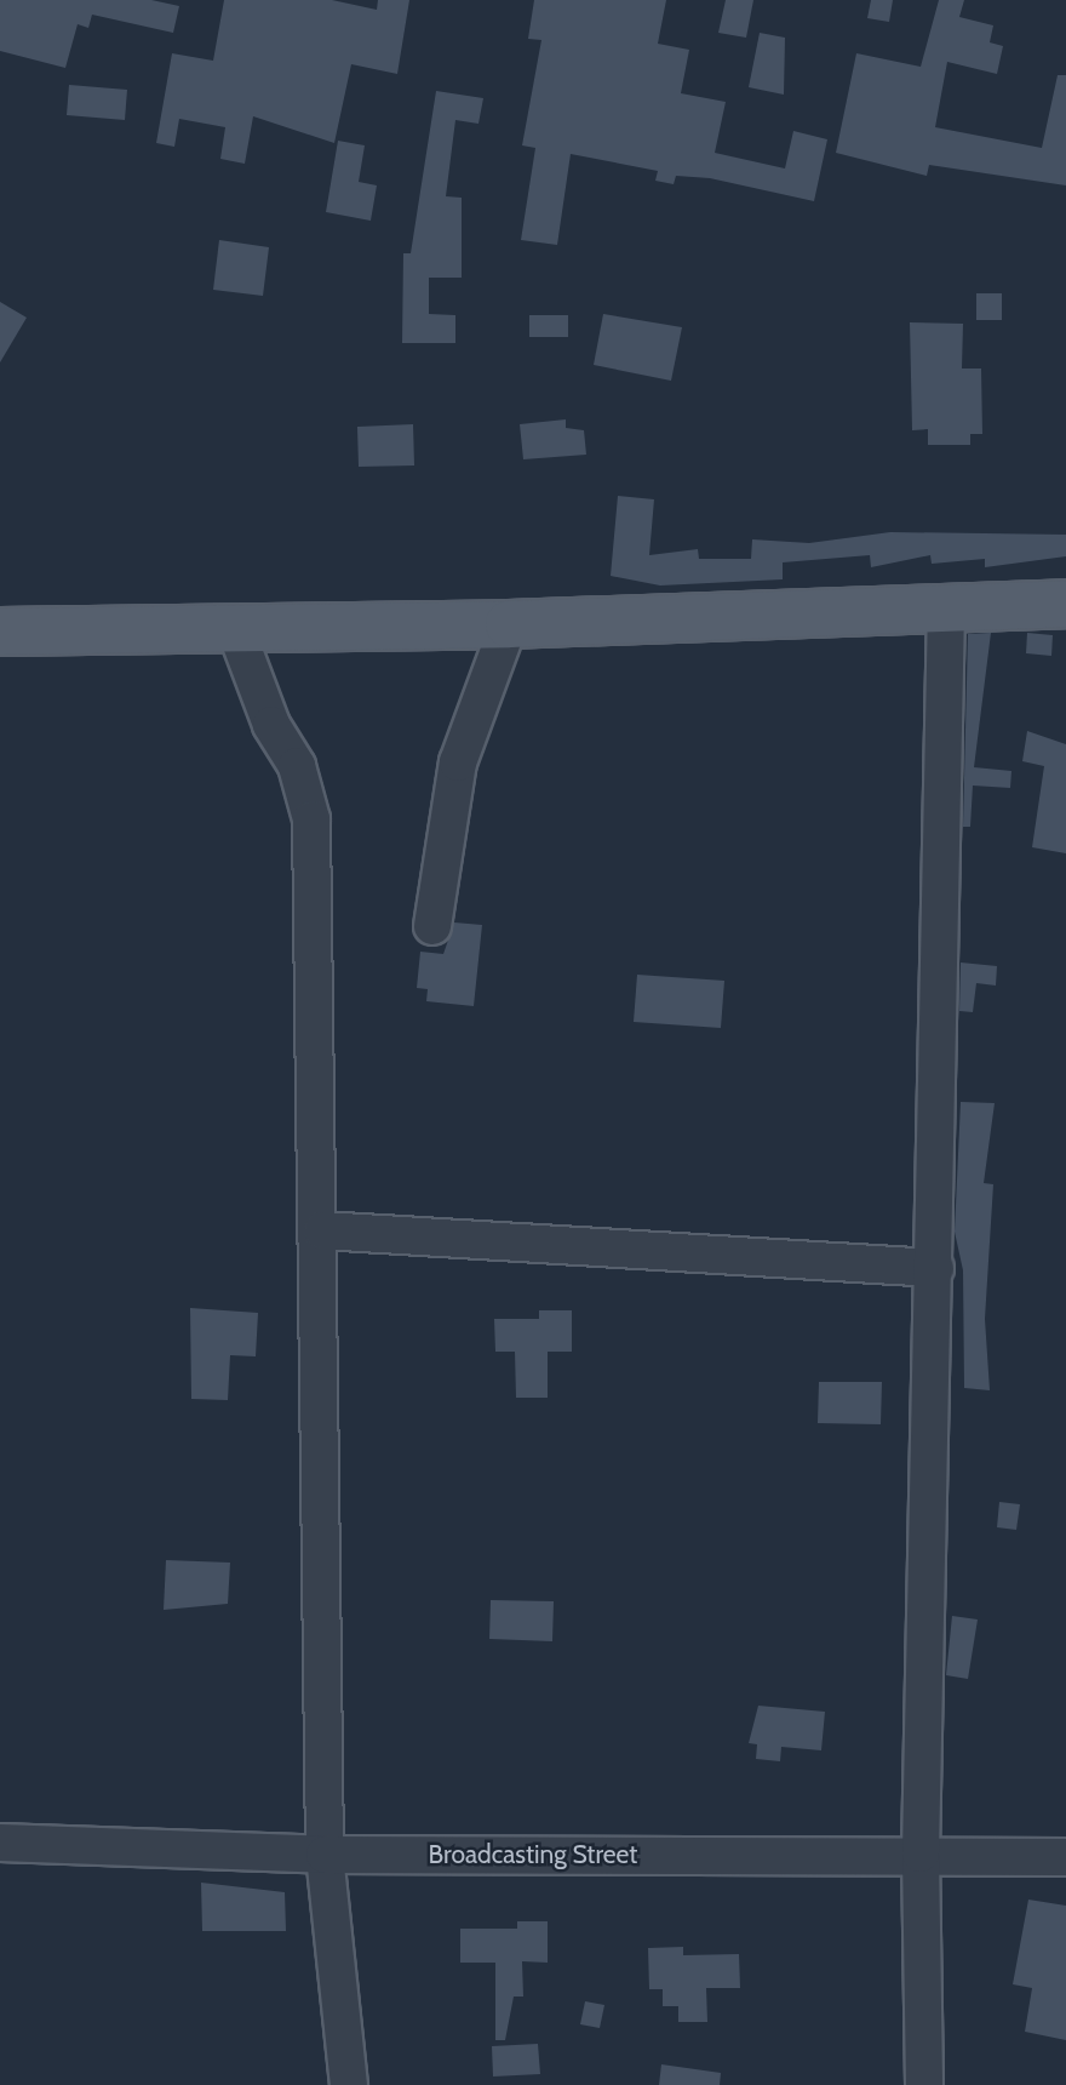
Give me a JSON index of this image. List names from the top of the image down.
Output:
{
  "streets": {
    "street": ["Broadcasting Street"]
  }
}
